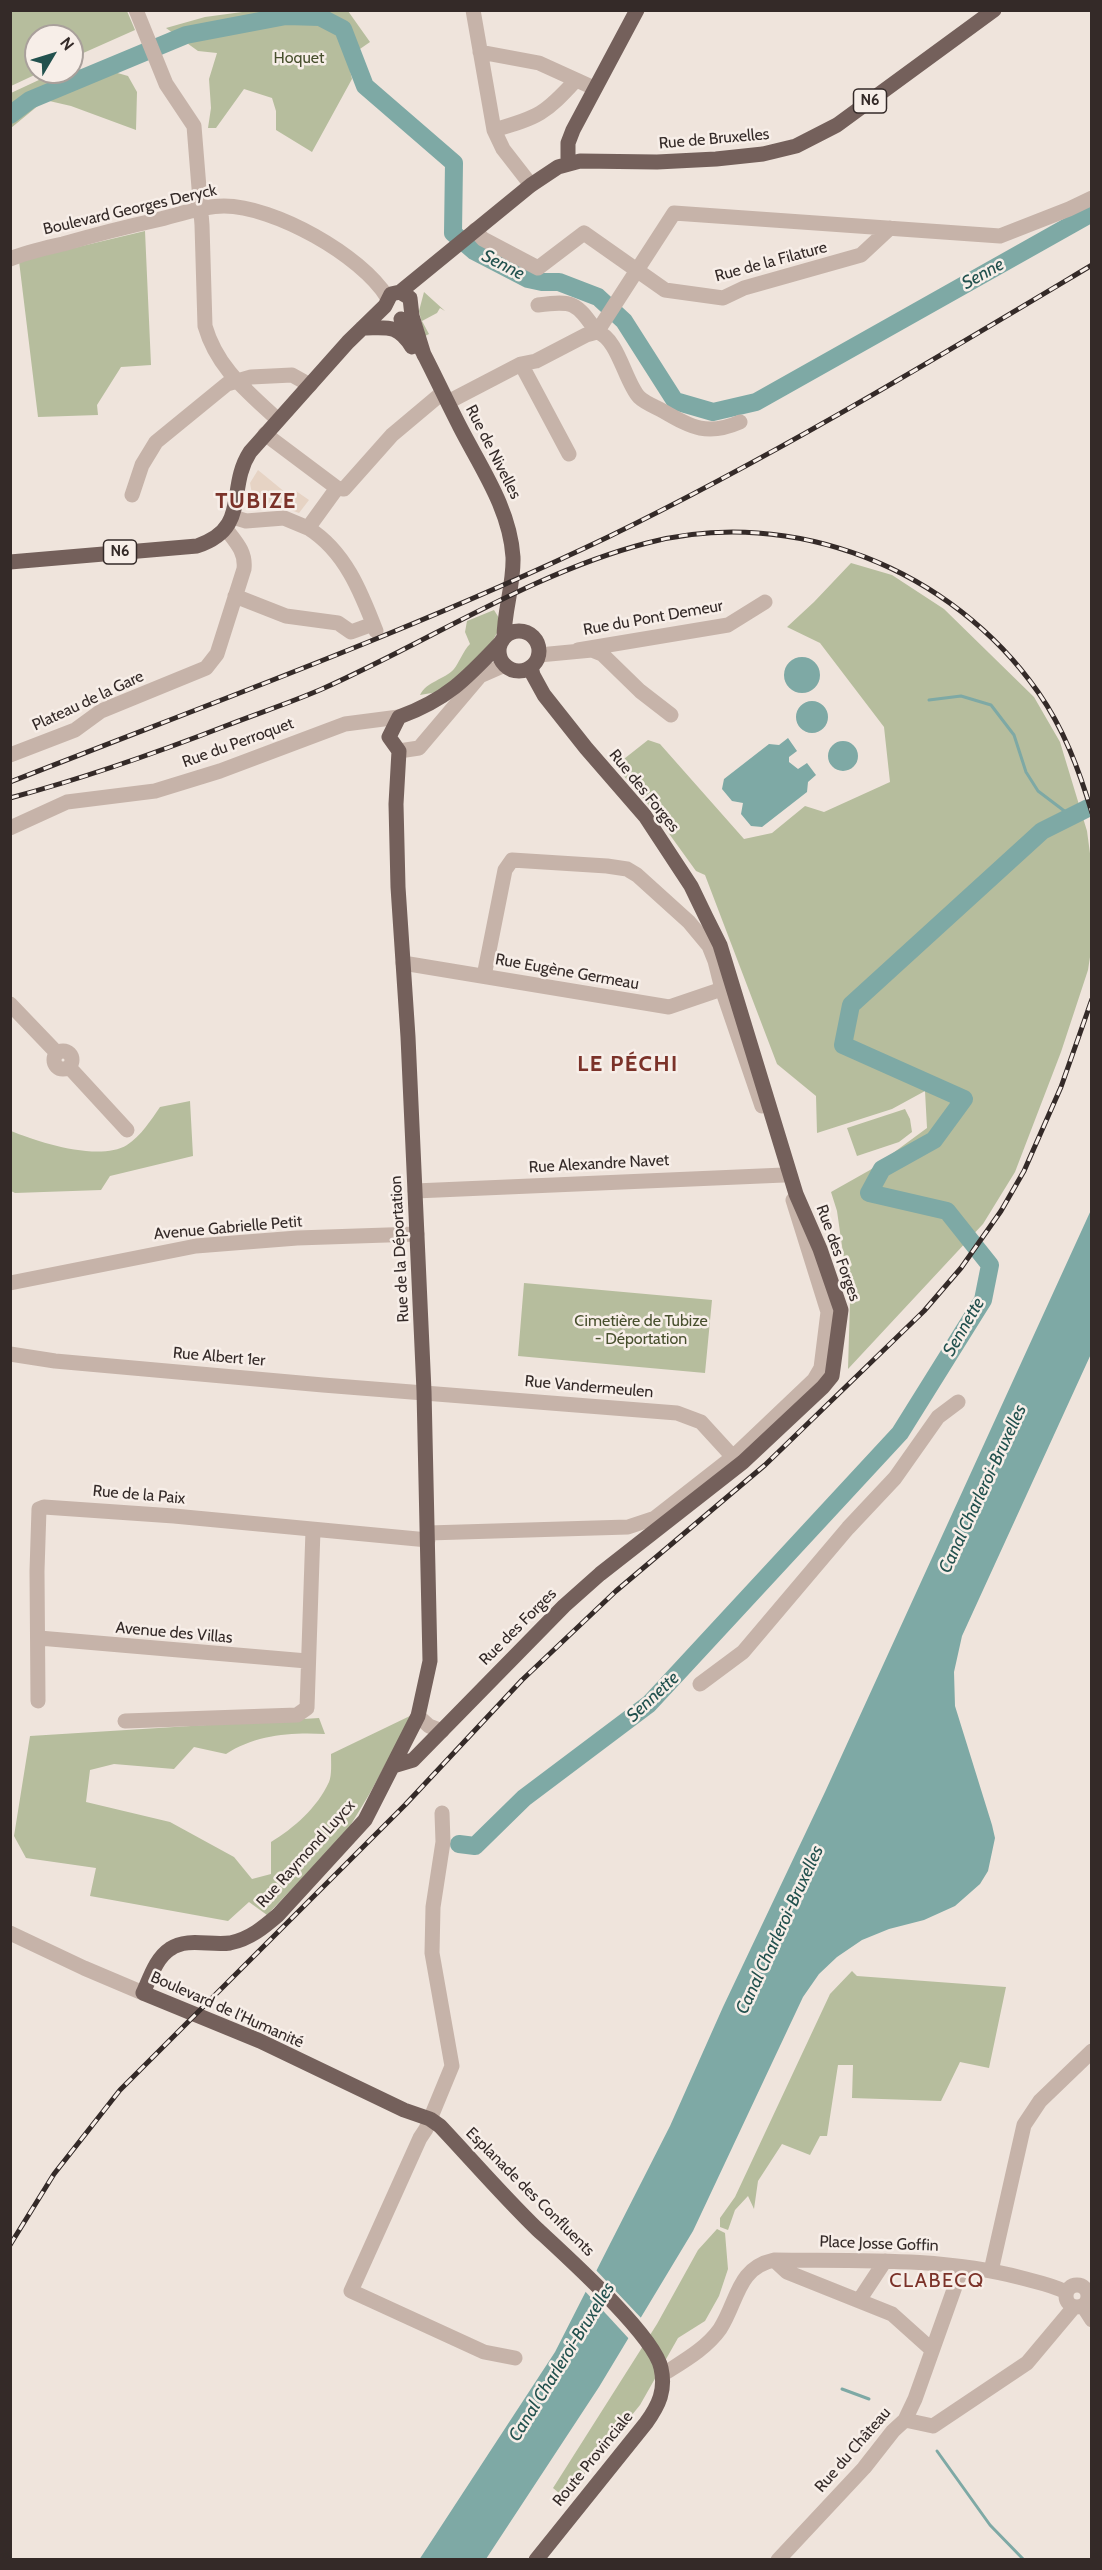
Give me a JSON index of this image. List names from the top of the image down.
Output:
{
  "streets": {
    "main road": [
      "N6",
      "Rue de Bruxelles",
      "Rue de Nivelles",
      "Rue des Forges",
      "Rue de la Déportation",
      "Rue Raymond Luycx",
      "Boulevard de l'Humanité",
      "Esplanade des Confluents",
      "Route Provinciale"
    ],
    "street": [
      "Boulevard Georges Deryck",
      "Rue de la Filature",
      "Rue du Pont Demeur",
      "Plateau de la Gare",
      "Rue du Perroquet",
      "Rue Eugène Germeau",
      "Rue Alexandre Navet",
      "Avenue Gabrielle Petit",
      "Rue Albert 1er",
      "Rue Vandermeulen",
      "Rue de la Paix",
      "Avenue des Villas",
      "Place Josse Goffin",
      "Rue du Château"
    ]
  },
  "crossings": [
    ["N6", "Plateau de la Gare"],
    ["Rue de Bruxelles", "Boulevard Georges Deryck"],
    ["Rue de Bruxelles", "Rue de la Filature"],
    ["Rue de Bruxelles", "Rue de Nivelles"],
    ["Boulevard Georges Deryck", "Rue de Nivelles"],
    ["Rue de Nivelles", "Rue du Pont Demeur"],
    ["Rue de Nivelles", "Rue des Forges"],
    ["Rue du Pont Demeur", "Rue des Forges"],
    ["Rue des Forges", "Rue Eugène Germeau"],
    ["Rue des Forges", "Rue Alexandre Navet"],
    ["Rue des Forges", "Rue de la Déportation"],
    ["Rue des Forges", "Rue Vandermeulen"],
    ["Rue des Forges", "Rue de la Paix"],
    ["Rue des Forges", "Rue Raymond Luycx"],
    ["Rue Eugène Germeau", "Rue de la Déportation"],
    ["Rue Alexandre Navet", "Rue de la Déportation"],
    ["Avenue Gabrielle Petit", "Rue de la Déportation"],
    ["Rue de la Déportation", "Rue Albert 1er"],
    ["Rue de la Déportation", "Rue Vandermeulen"],
    ["Rue de la Déportation", "Rue de la Paix"],
    ["Rue de la Déportation", "Rue Raymond Luycx"],
    ["Rue Albert 1er", "Rue Vandermeulen"],
    ["Rue de la Paix", "Avenue des Villas"],
    ["Rue Raymond Luycx", "Boulevard de l'Humanité"],
    ["Boulevard de l'Humanité", "Esplanade des Confluents"],
    ["Esplanade des Confluents", "Route Provinciale"]
  ],
  "districts": ["TUBIZE", "LE PÉCHI", "CLABECQ"],
  "water": ["Senne", "Sennette", "Canal Charleroi-Bruxelles"],
  "parks": ["Hoquet", "Cimetière de Tubize - Déportation"],
  "north": "top right"
}
